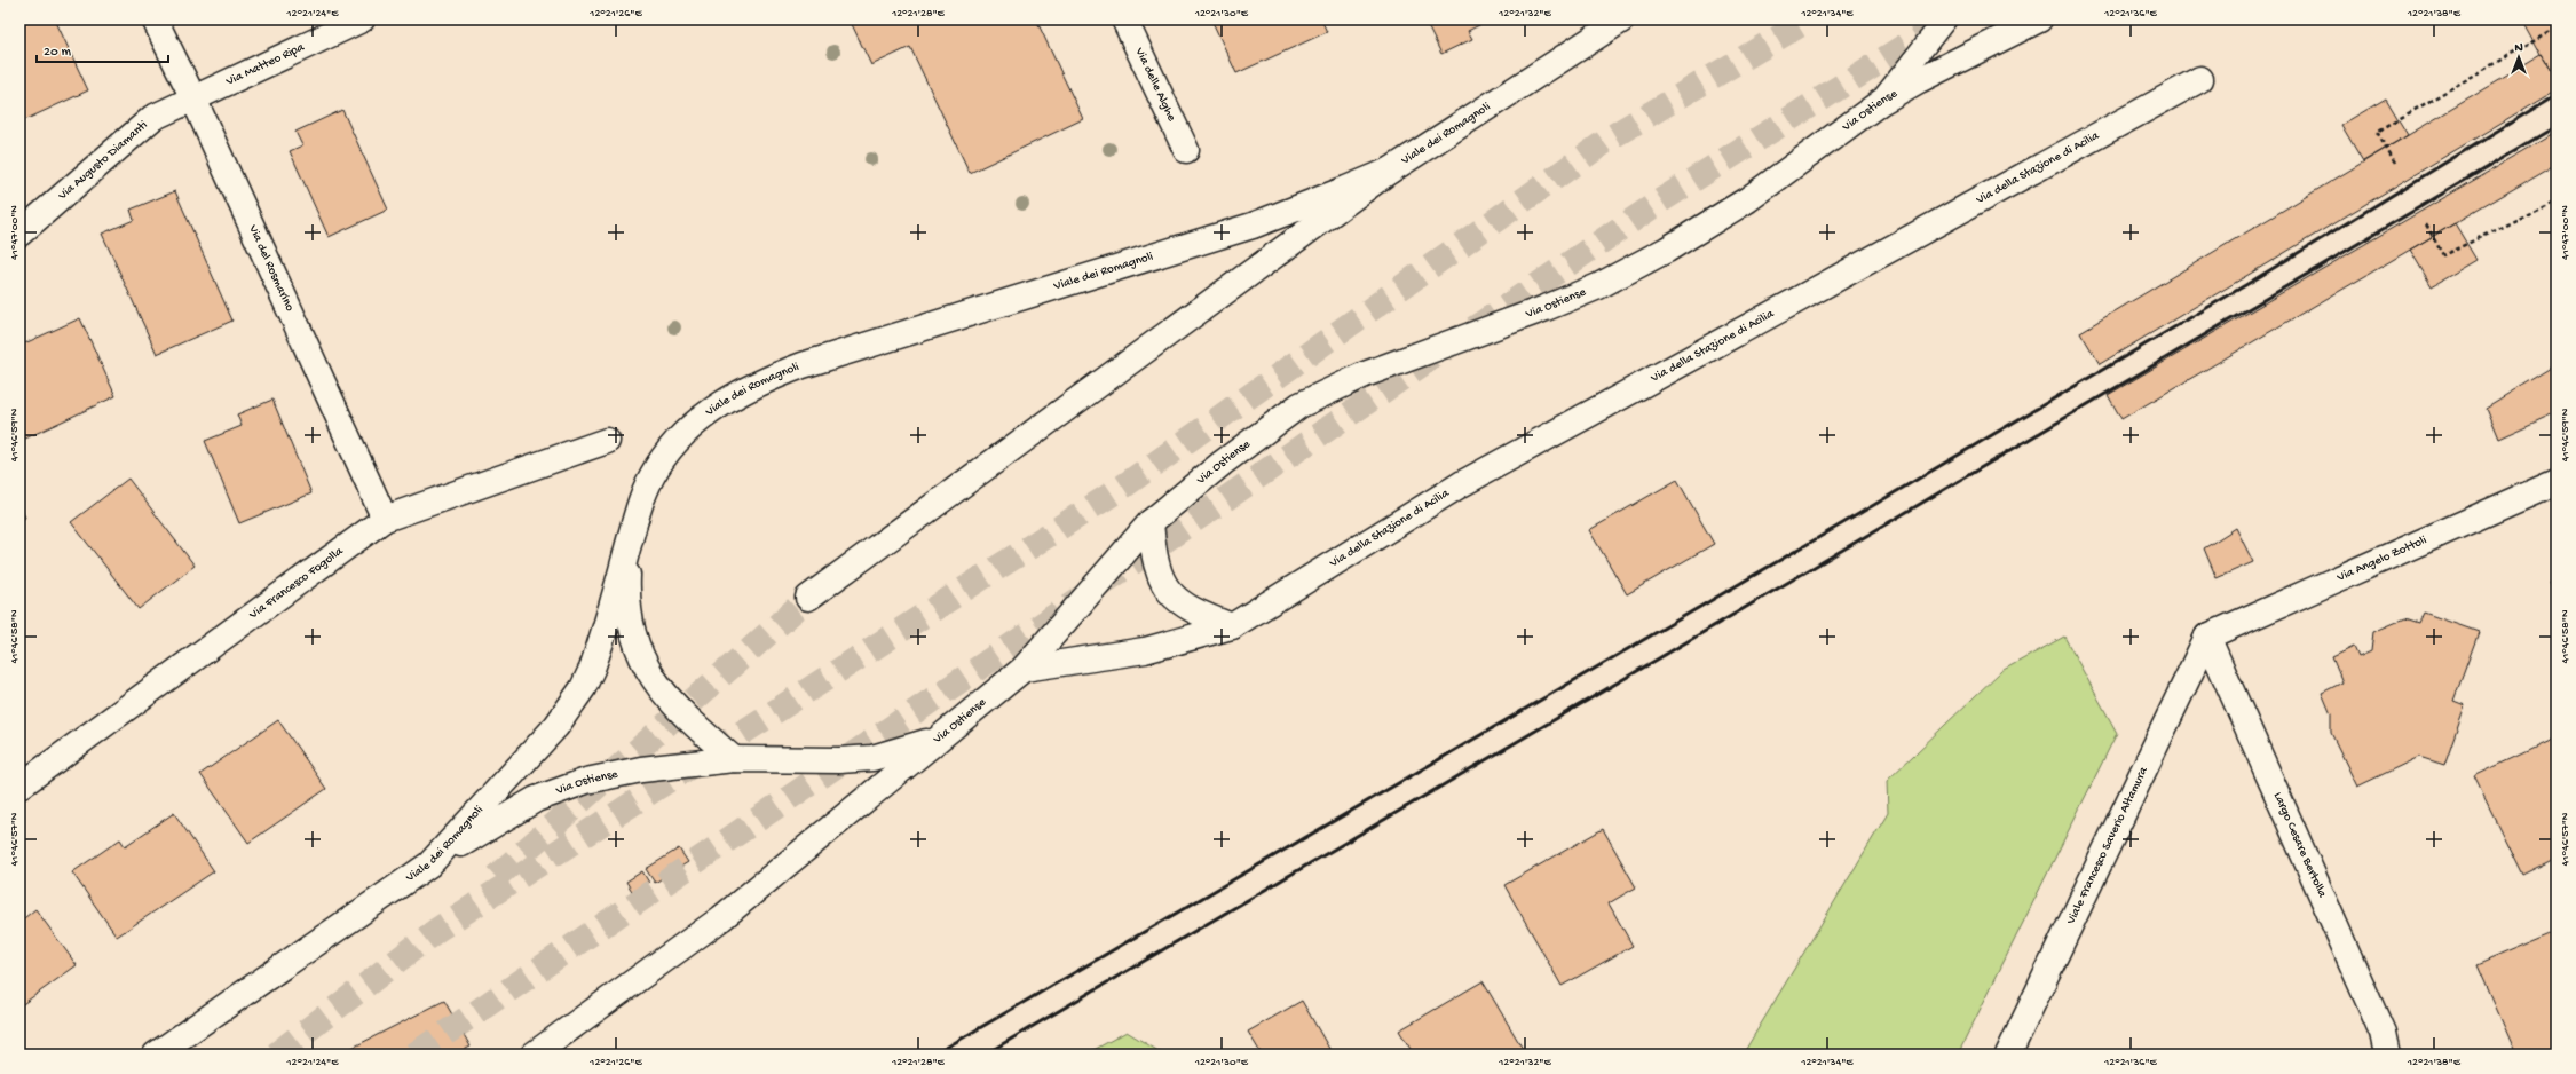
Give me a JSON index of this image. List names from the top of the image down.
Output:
{
  "streets": {
    "main road": [
      "Via Matteo Ripa",
      "Via delle Alghe",
      "Via Ostiense",
      "Viale dei Romagnoli",
      "Via Augusto Diamanti",
      "Via della Stazione di Acilia",
      "Via del Rosmarino",
      "Via Angelo Zottoli",
      "Via Francesco Fogolla",
      "Largo Cesare Bertolla",
      "Viale Francesco Saverio Altamura"
    ]
  },
  "crossings": [
    ["Via Matteo Ripa", "Via Augusto Diamanti"],
    ["Via Matteo Ripa", "Via del Rosmarino"],
    ["Via Ostiense", "Viale dei Romagnoli"],
    ["Via Ostiense", "Via della Stazione di Acilia"],
    ["Via Augusto Diamanti", "Via del Rosmarino"],
    ["Via del Rosmarino", "Via Francesco Fogolla"],
    ["Via Angelo Zottoli", "Largo Cesare Bertolla"],
    ["Via Angelo Zottoli", "Viale Francesco Saverio Altamura"],
    ["Largo Cesare Bertolla", "Viale Francesco Saverio Altamura"]
  ],
  "scale_bar": "20 m",
  "north": "top",
  "coordinates": [
    "12°21'24\"E",
    "12°21'26\"E",
    "12°21'28\"E",
    "12°21'30\"E",
    "12°21'32\"E",
    "12°21'34\"E",
    "12°21'36\"E",
    "12°21'38\"E",
    "41°47'00\"N",
    "41°46'59\"N",
    "41°46'58\"N",
    "41°46'57\"N"
  ]
}
